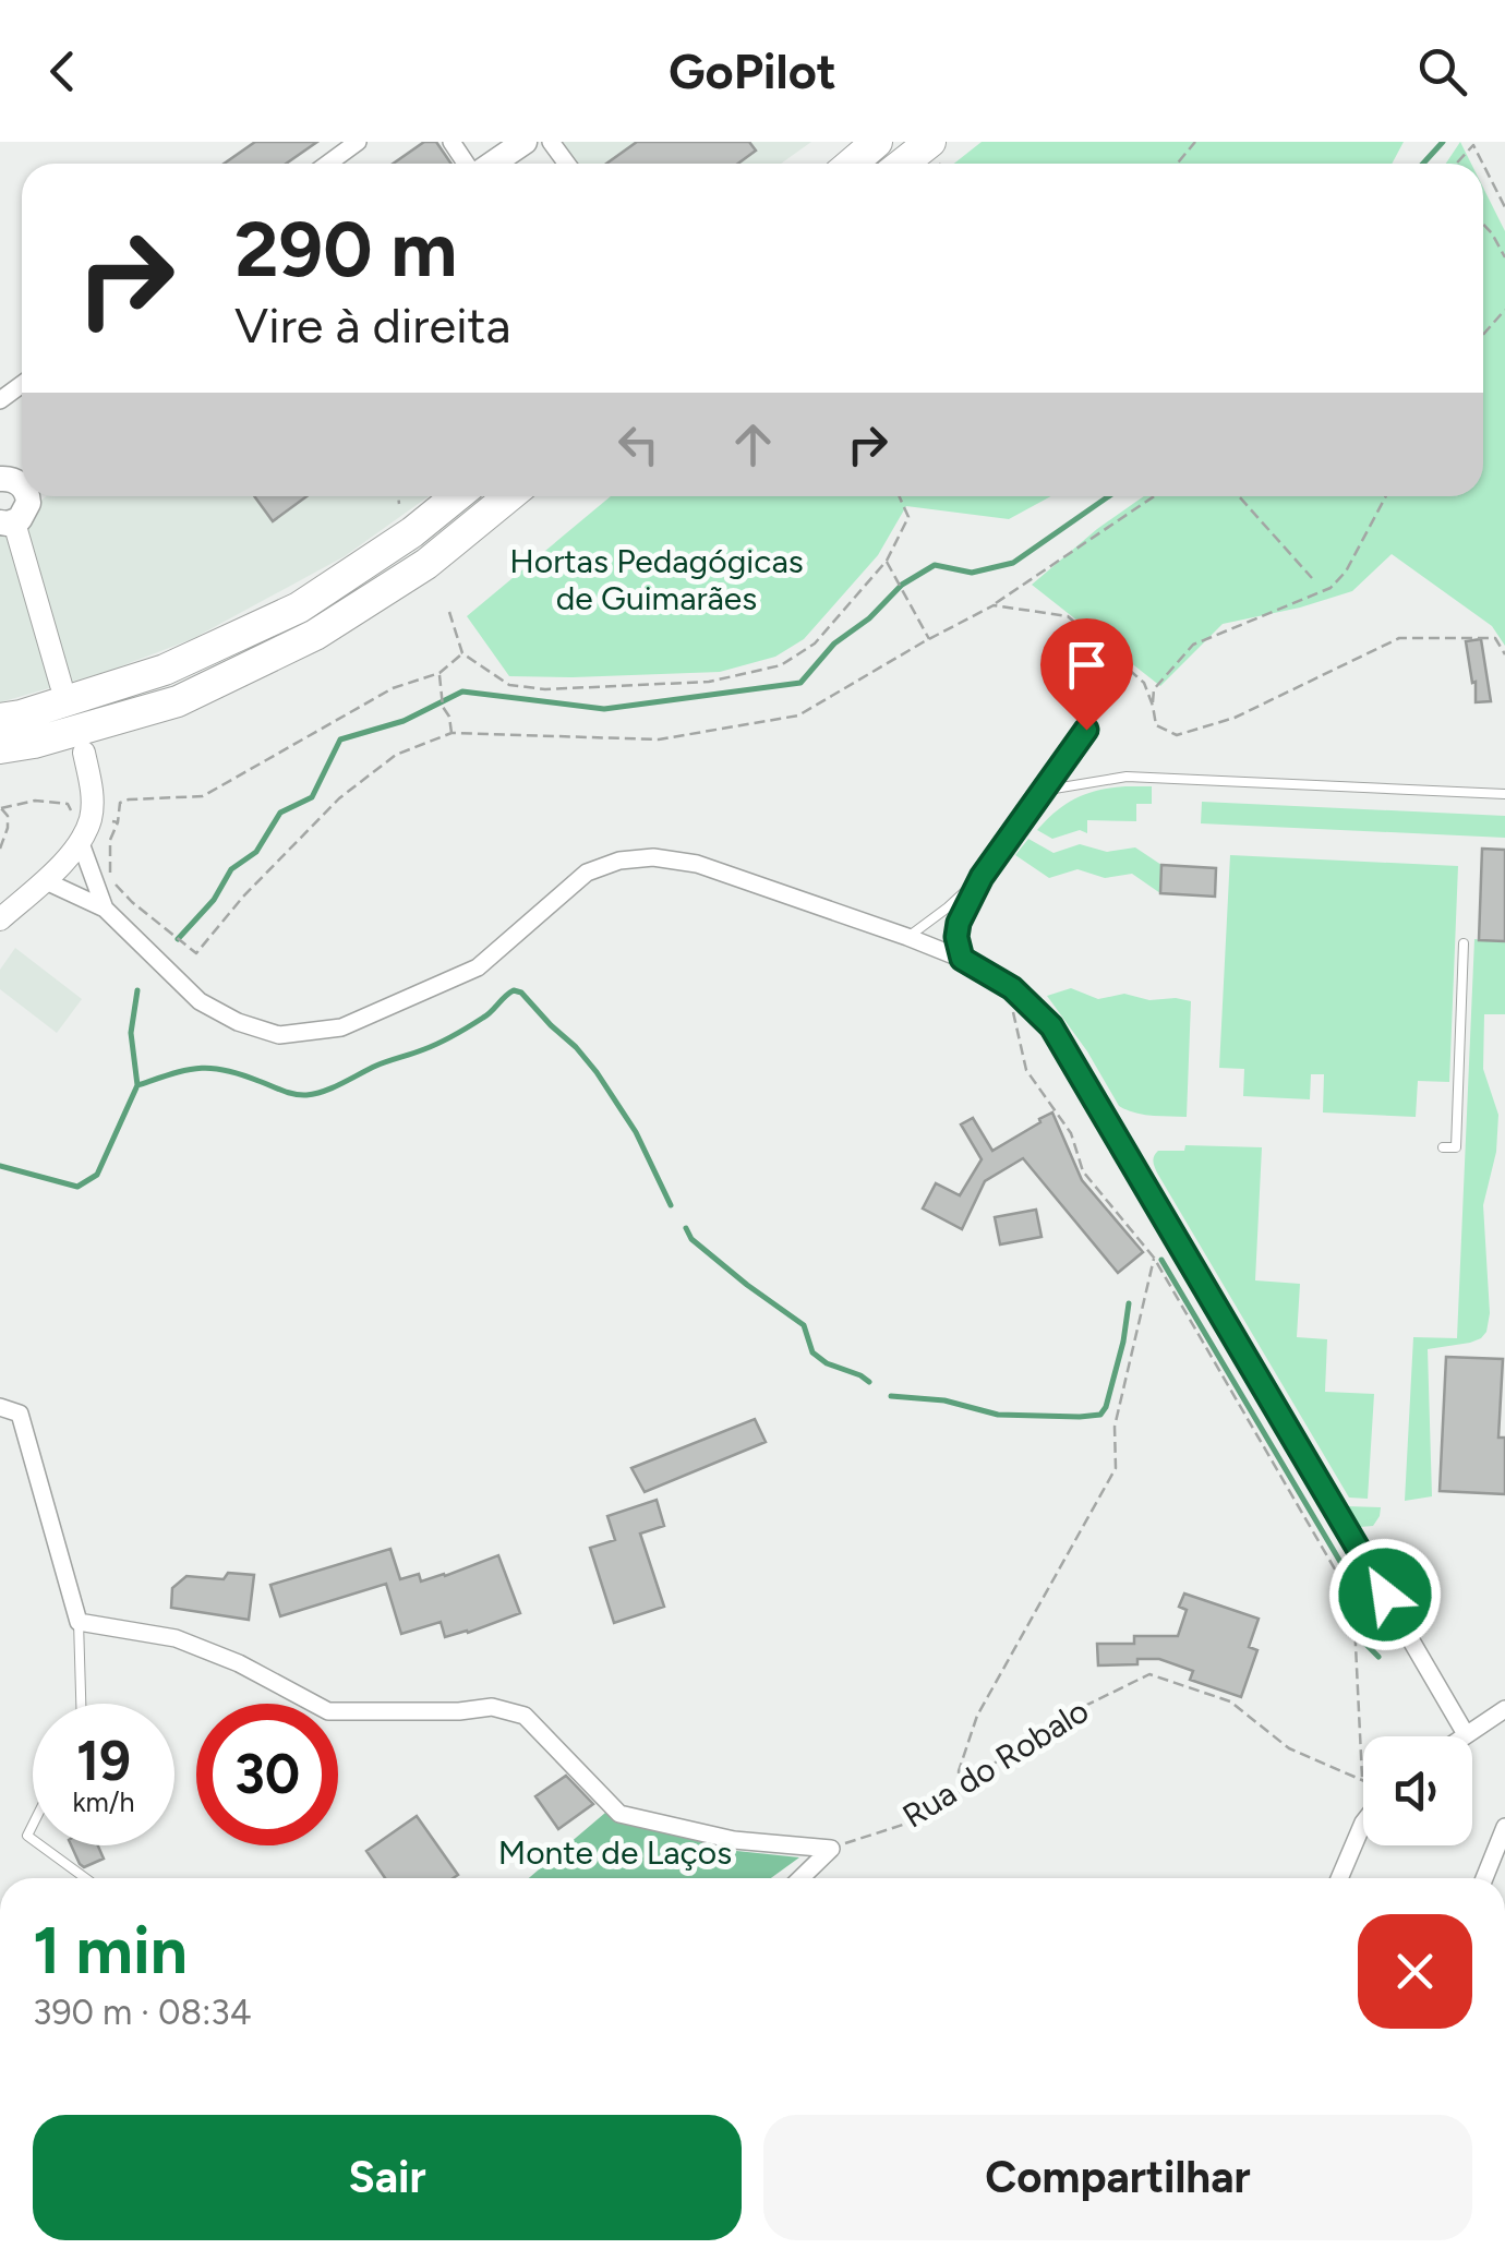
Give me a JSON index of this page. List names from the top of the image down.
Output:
{
  "streets": {
    "path": ["Rua do Robalo"]
  },
  "parks": ["Hortas Pedagógicas de Guimarães", "Monte de Laços"],
  "page": {
    "header": "GoPilot",
    "turn": ["290 m", "Vire à direita"],
    "speed": "19 km/h",
    "limit": "30",
    "heading": ["1 min", "390 m · 08:34"],
    "buttons": ["Sair", "Compartilhar"]
  }
}
